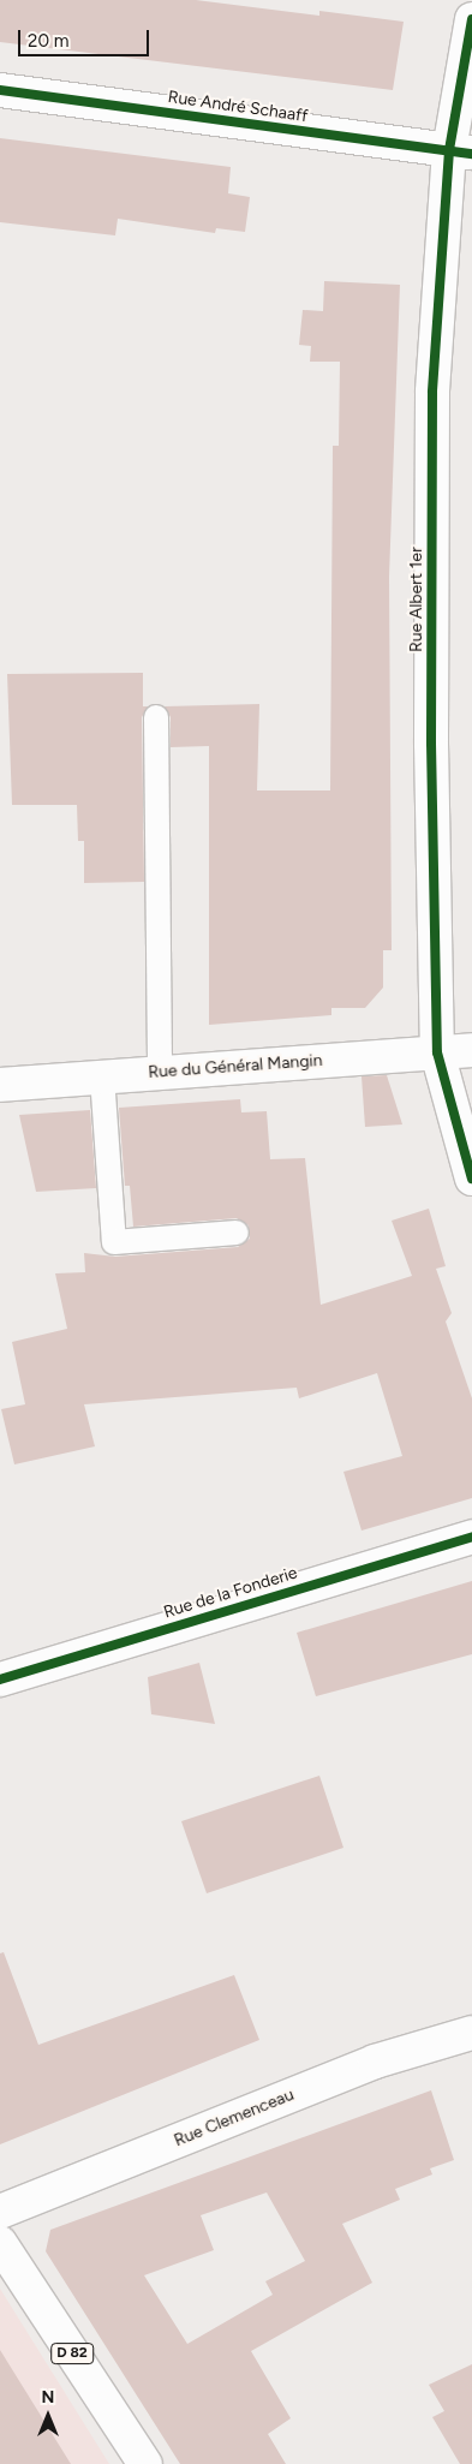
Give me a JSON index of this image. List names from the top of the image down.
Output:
{
  "streets": {
    "street": [
      "Rue André Schaaff",
      "Rue Albert 1er",
      "Rue du Général Mangin",
      "Rue de la Fonderie",
      "Rue Clemenceau",
      "D 82"
    ]
  },
  "crossings": [
    ["Rue André Schaaff", "Rue Albert 1er"],
    ["Rue Albert 1er", "Rue du Général Mangin"]
  ],
  "scale_bar": "20 m",
  "north": "top"
}
